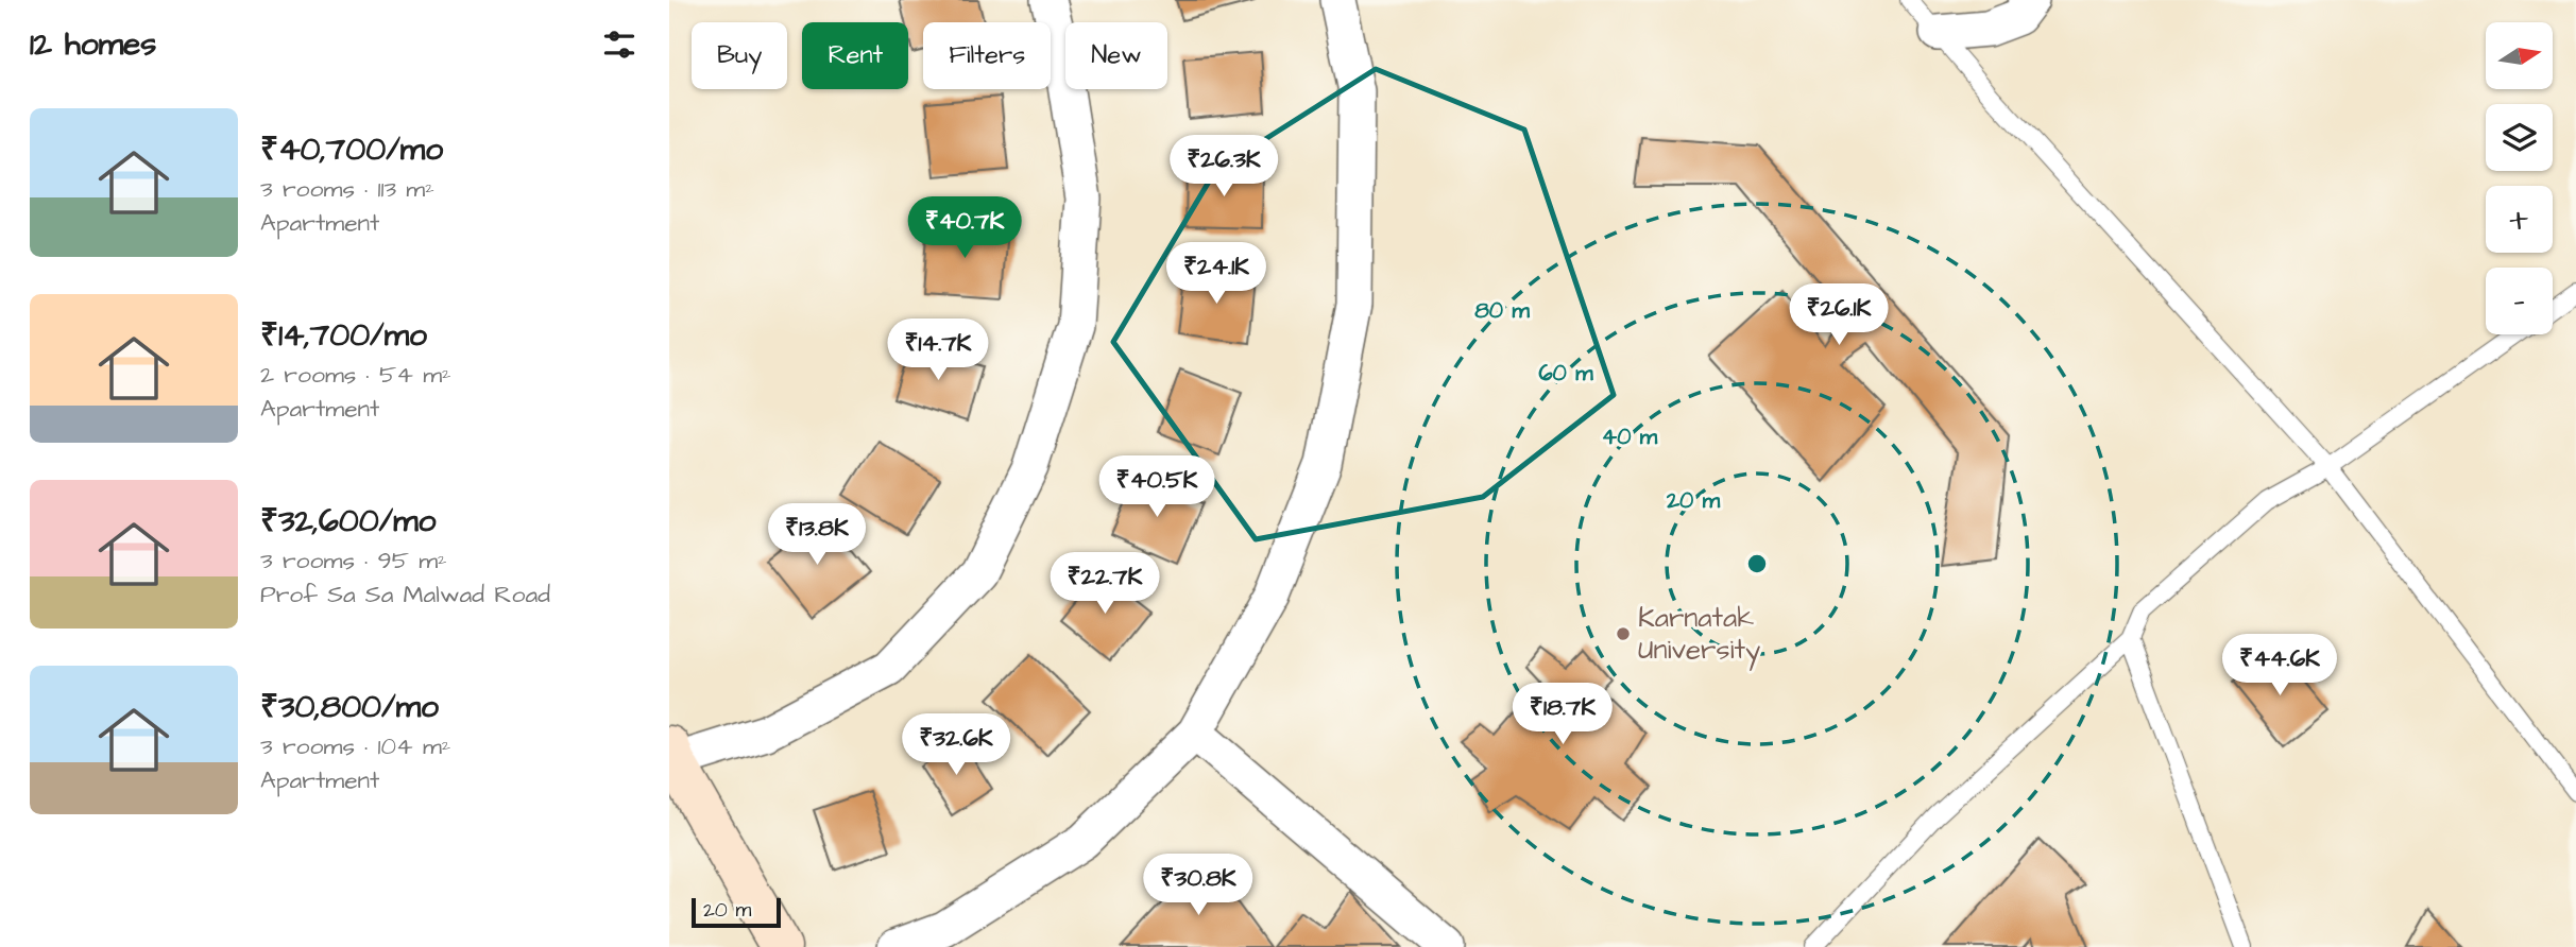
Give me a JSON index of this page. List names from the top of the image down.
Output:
{
  "places": ["Karnatak University"],
  "scale_bar": "20 m",
  "north": "right",
  "page": {
    "heading": "12 homes",
    "map_buttons": ["+", "−"],
    "chip": [
      "Buy",
      "Rent",
      "Filters",
      "New"
    ],
    "list": [
      {
        "name": "₹40,700/mo",
        "note": "3 rooms · 113 m² · Apartment"
      },
      {
        "name": "₹14,700/mo",
        "note": "2 rooms · 54 m² · Apartment"
      },
      {
        "name": "₹32,600/mo",
        "note": "3 rooms · 95 m² · Prof Sa Sa Malwad Road"
      },
      {
        "name": "₹30,800/mo",
        "note": "3 rooms · 104 m² · Apartment"
      }
    ],
    "price": [
      "₹26.3K",
      "₹40.7K",
      "₹24.1K",
      "₹26.1K",
      "₹14.7K",
      "₹40.5K",
      "₹13.8K",
      "₹22.7K",
      "₹44.6K",
      "₹18.7K",
      "₹32.6K",
      "₹30.8K"
    ],
    "scale": "20 m"
  },
  "rings": [
    "80 m",
    "60 m",
    "40 m",
    "20 m"
  ]
}
